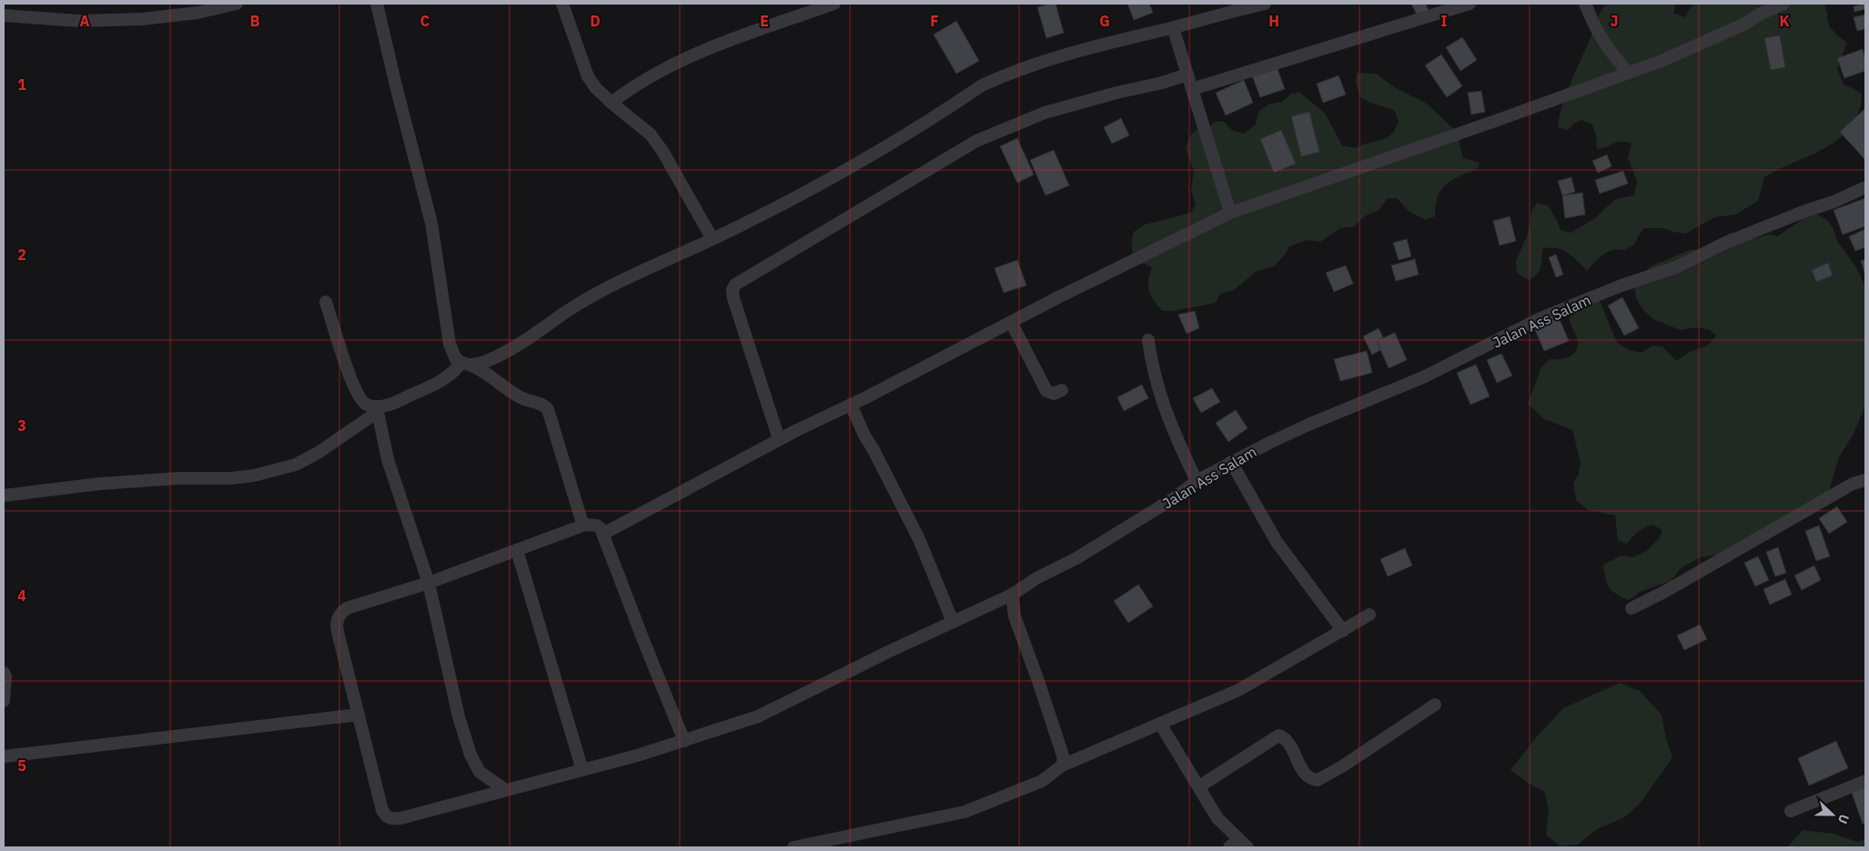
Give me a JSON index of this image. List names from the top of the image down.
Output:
{
  "streets": {
    "street": ["Jalan Ass Salam"]
  },
  "north": "right",
  "grid": {
    "columns": [
      "A",
      "B",
      "C",
      "D",
      "E",
      "F",
      "G",
      "H",
      "I",
      "J",
      "K"
    ],
    "rows": [
      "1",
      "2",
      "3",
      "4",
      "5"
    ]
  }
}
